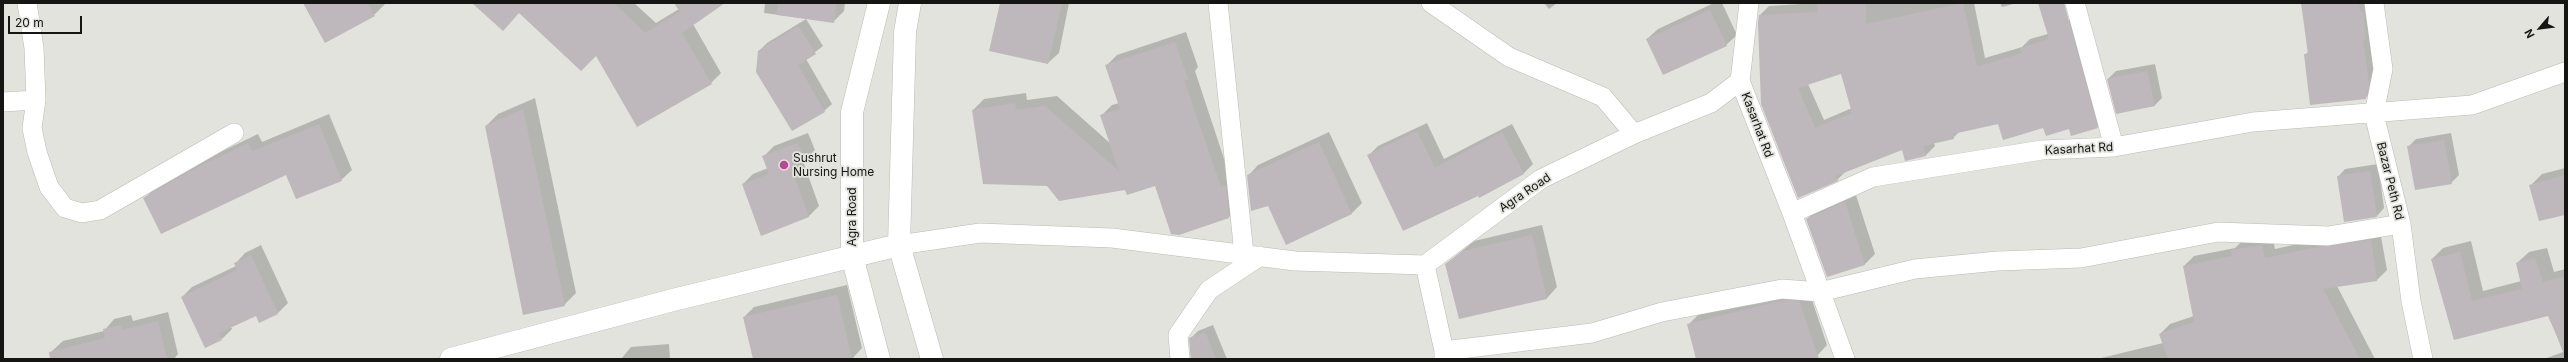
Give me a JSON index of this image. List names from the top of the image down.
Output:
{
  "streets": {
    "main road": ["Agra Road"],
    "street": ["Kasarhat Rd", "Bazar Peth Rd"]
  },
  "crossings": [
    ["Kasarhat Rd", "Bazar Peth Rd"],
    ["Kasarhat Rd", "Agra Road"]
  ],
  "places": ["Sushrut Nursing Home"],
  "scale_bar": "20 m",
  "north": "bottom left"
}
